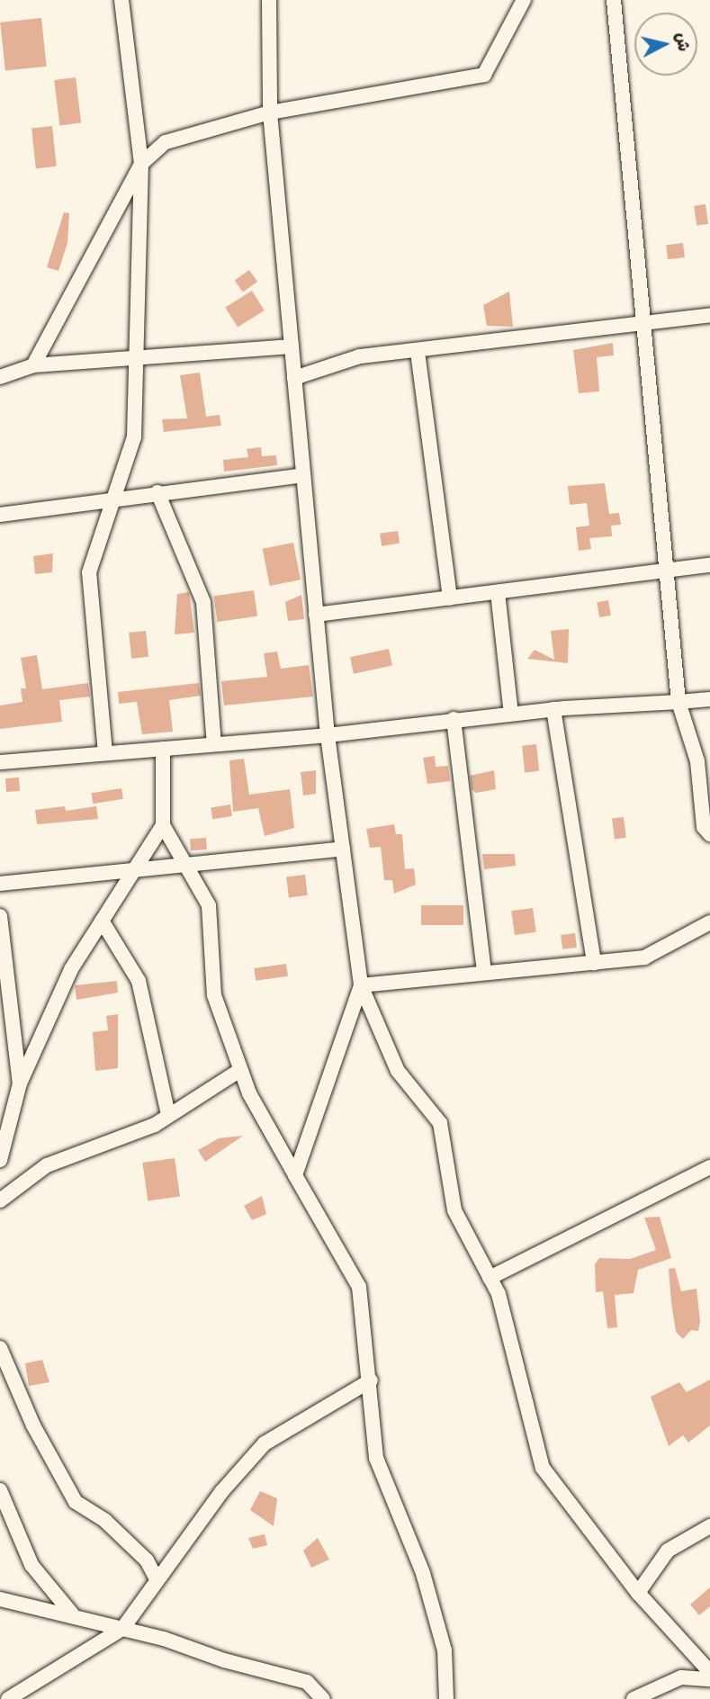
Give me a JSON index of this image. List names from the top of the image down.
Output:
{
  "north": "right"
}
